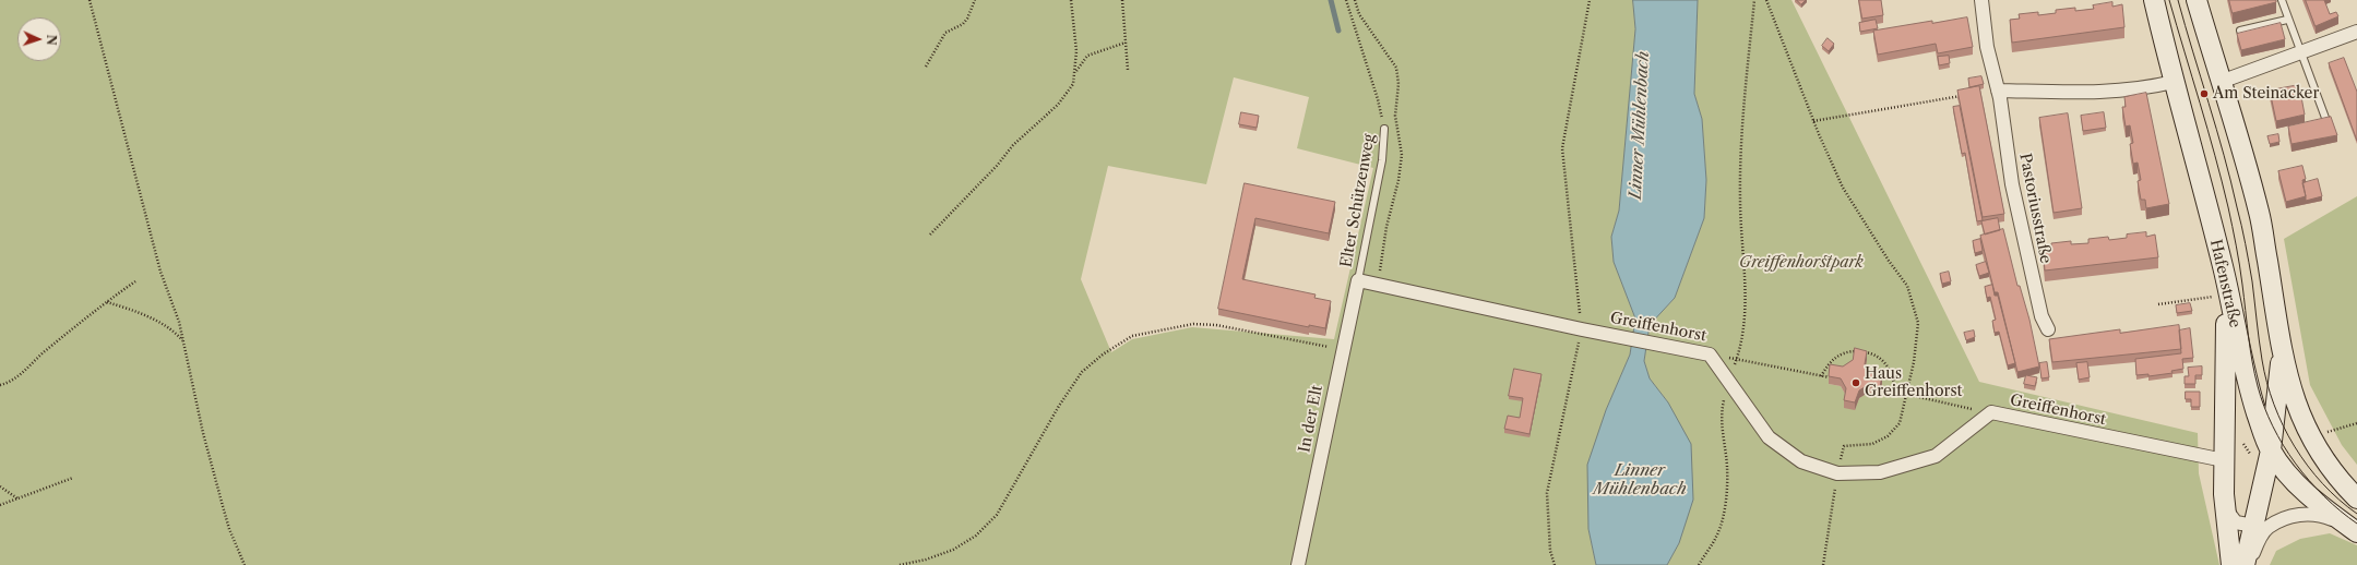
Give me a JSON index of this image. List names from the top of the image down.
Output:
{
  "streets": {
    "main road": ["Hafenstraße"],
    "street": ["Pastoriusstraße", "Greiffenhorst", "In der Elt"],
    "lane": ["Elter Schützenweg"]
  },
  "crossings": [
    ["Elter Schützenweg", "Greiffenhorst"],
    ["Elter Schützenweg", "In der Elt"],
    ["Greiffenhorst", "In der Elt"]
  ],
  "water": ["Linner Mühlenbach"],
  "parks": ["Greiffenhorstpark"],
  "places": ["Am Steinacker", "Haus Greiffenhorst"],
  "north": "right"
}
